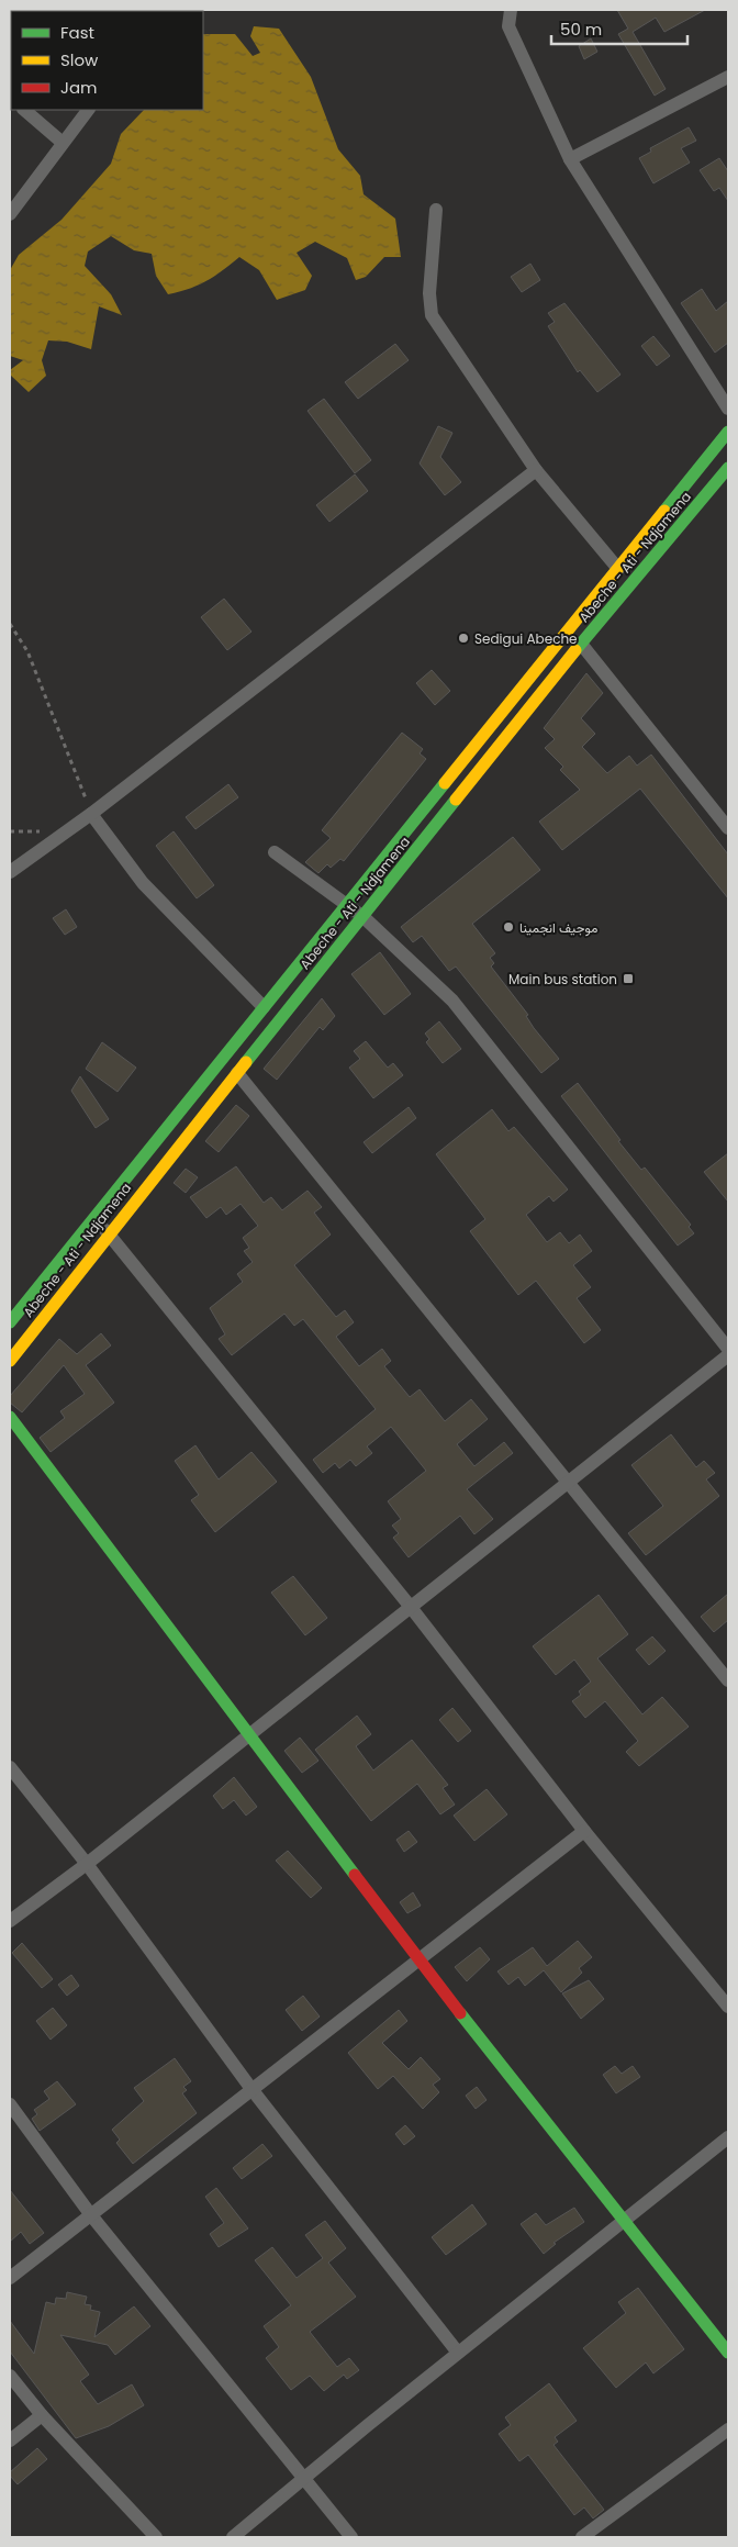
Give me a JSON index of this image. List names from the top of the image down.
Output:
{
  "streets": {
    "main road": ["Abeche - Ati - Ndjamena"]
  },
  "places": {
    "other": ["Sedigui Abeche", "موجيف انجمينا"],
    "transit": ["Main bus station"]
  },
  "legend": ["Fast", "Slow", "Jam"],
  "scale_bar": "50 m"
}
